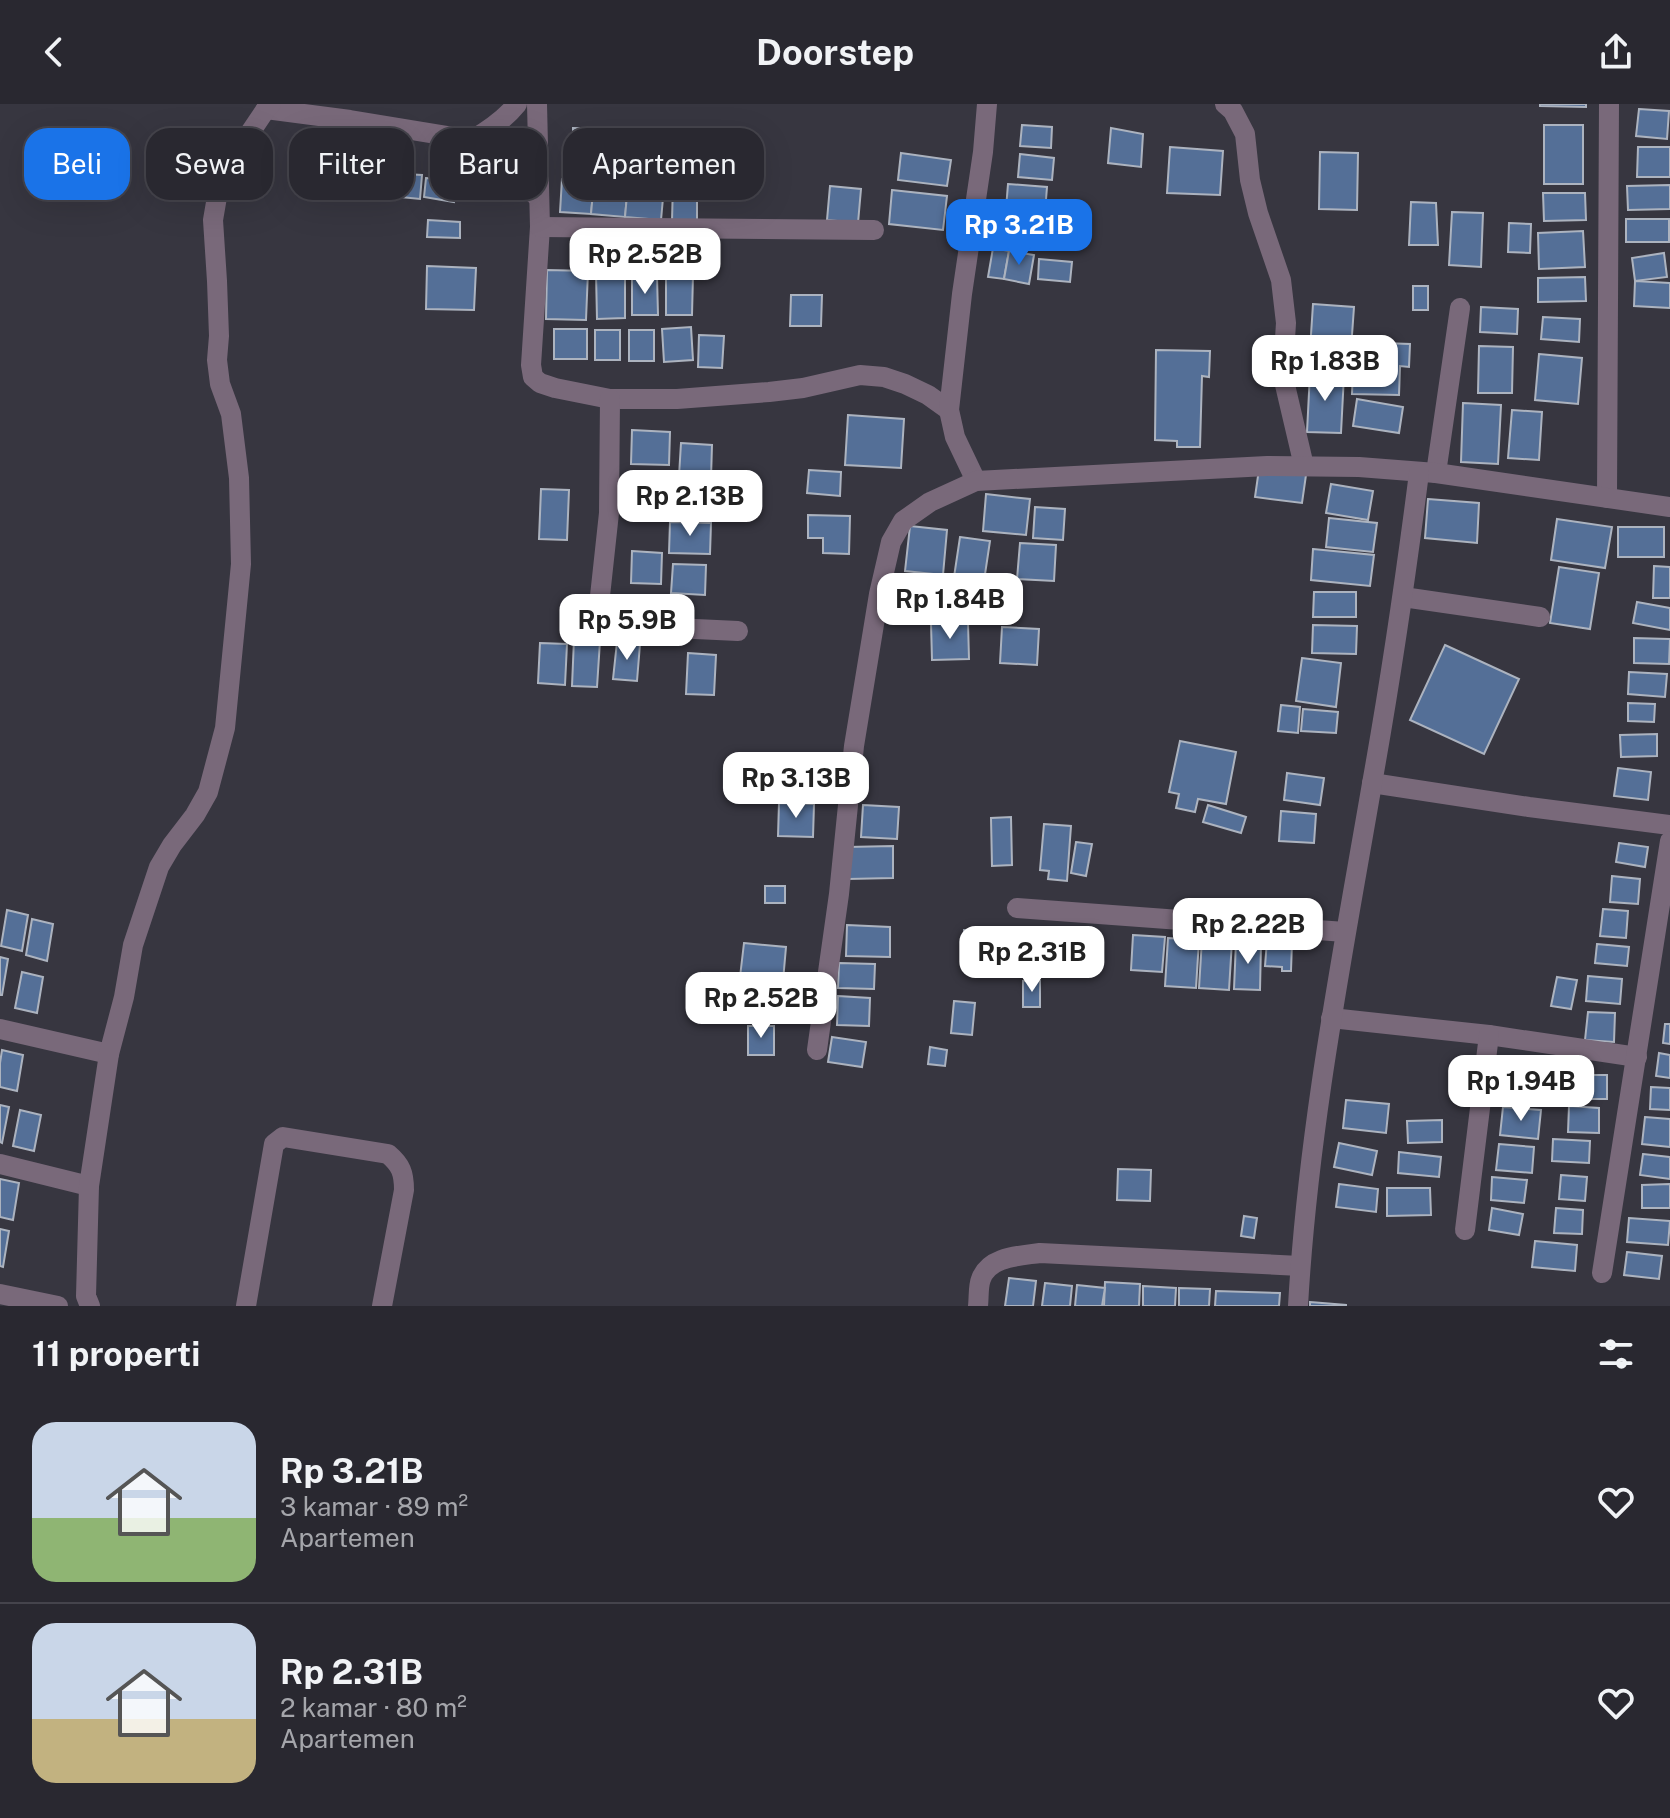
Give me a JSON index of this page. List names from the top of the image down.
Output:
{
  "page": {
    "header": "Doorstep",
    "chip": [
      "Beli",
      "Sewa",
      "Filter",
      "Baru",
      "Apartemen"
    ],
    "price": [
      "Rp 3.21B",
      "Rp 2.52B",
      "Rp 1.83B",
      "Rp 2.13B",
      "Rp 1.84B",
      "Rp 5.9B",
      "Rp 3.13B",
      "Rp 2.22B",
      "Rp 2.31B",
      "Rp 2.52B",
      "Rp 1.94B"
    ],
    "heading": "11 properti",
    "list": [
      {
        "name": "Rp 3.21B",
        "note": "3 kamar · 89 m² · Apartemen"
      },
      {
        "name": "Rp 2.31B",
        "note": "2 kamar · 80 m² · Apartemen"
      }
    ]
  }
}
